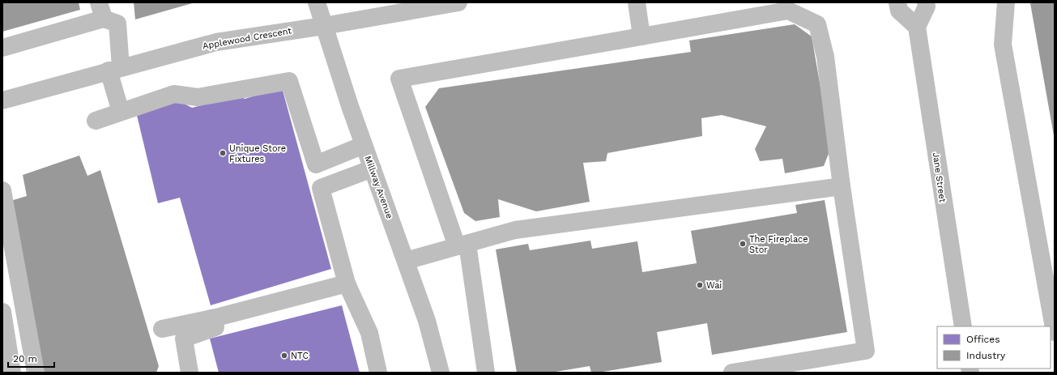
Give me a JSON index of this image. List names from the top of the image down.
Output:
{
  "streets": {
    "main road": ["Jane Street"],
    "street": ["Applewood Crescent", "Millway Avenue"]
  },
  "crossings": [
    ["Applewood Crescent", "Millway Avenue"]
  ],
  "places": [
    "Unique Store Fixtures",
    "The Fireplace Stor",
    "Wai",
    "NTC"
  ],
  "legend": ["Offices", "Industry"],
  "scale_bar": "20 m"
}
